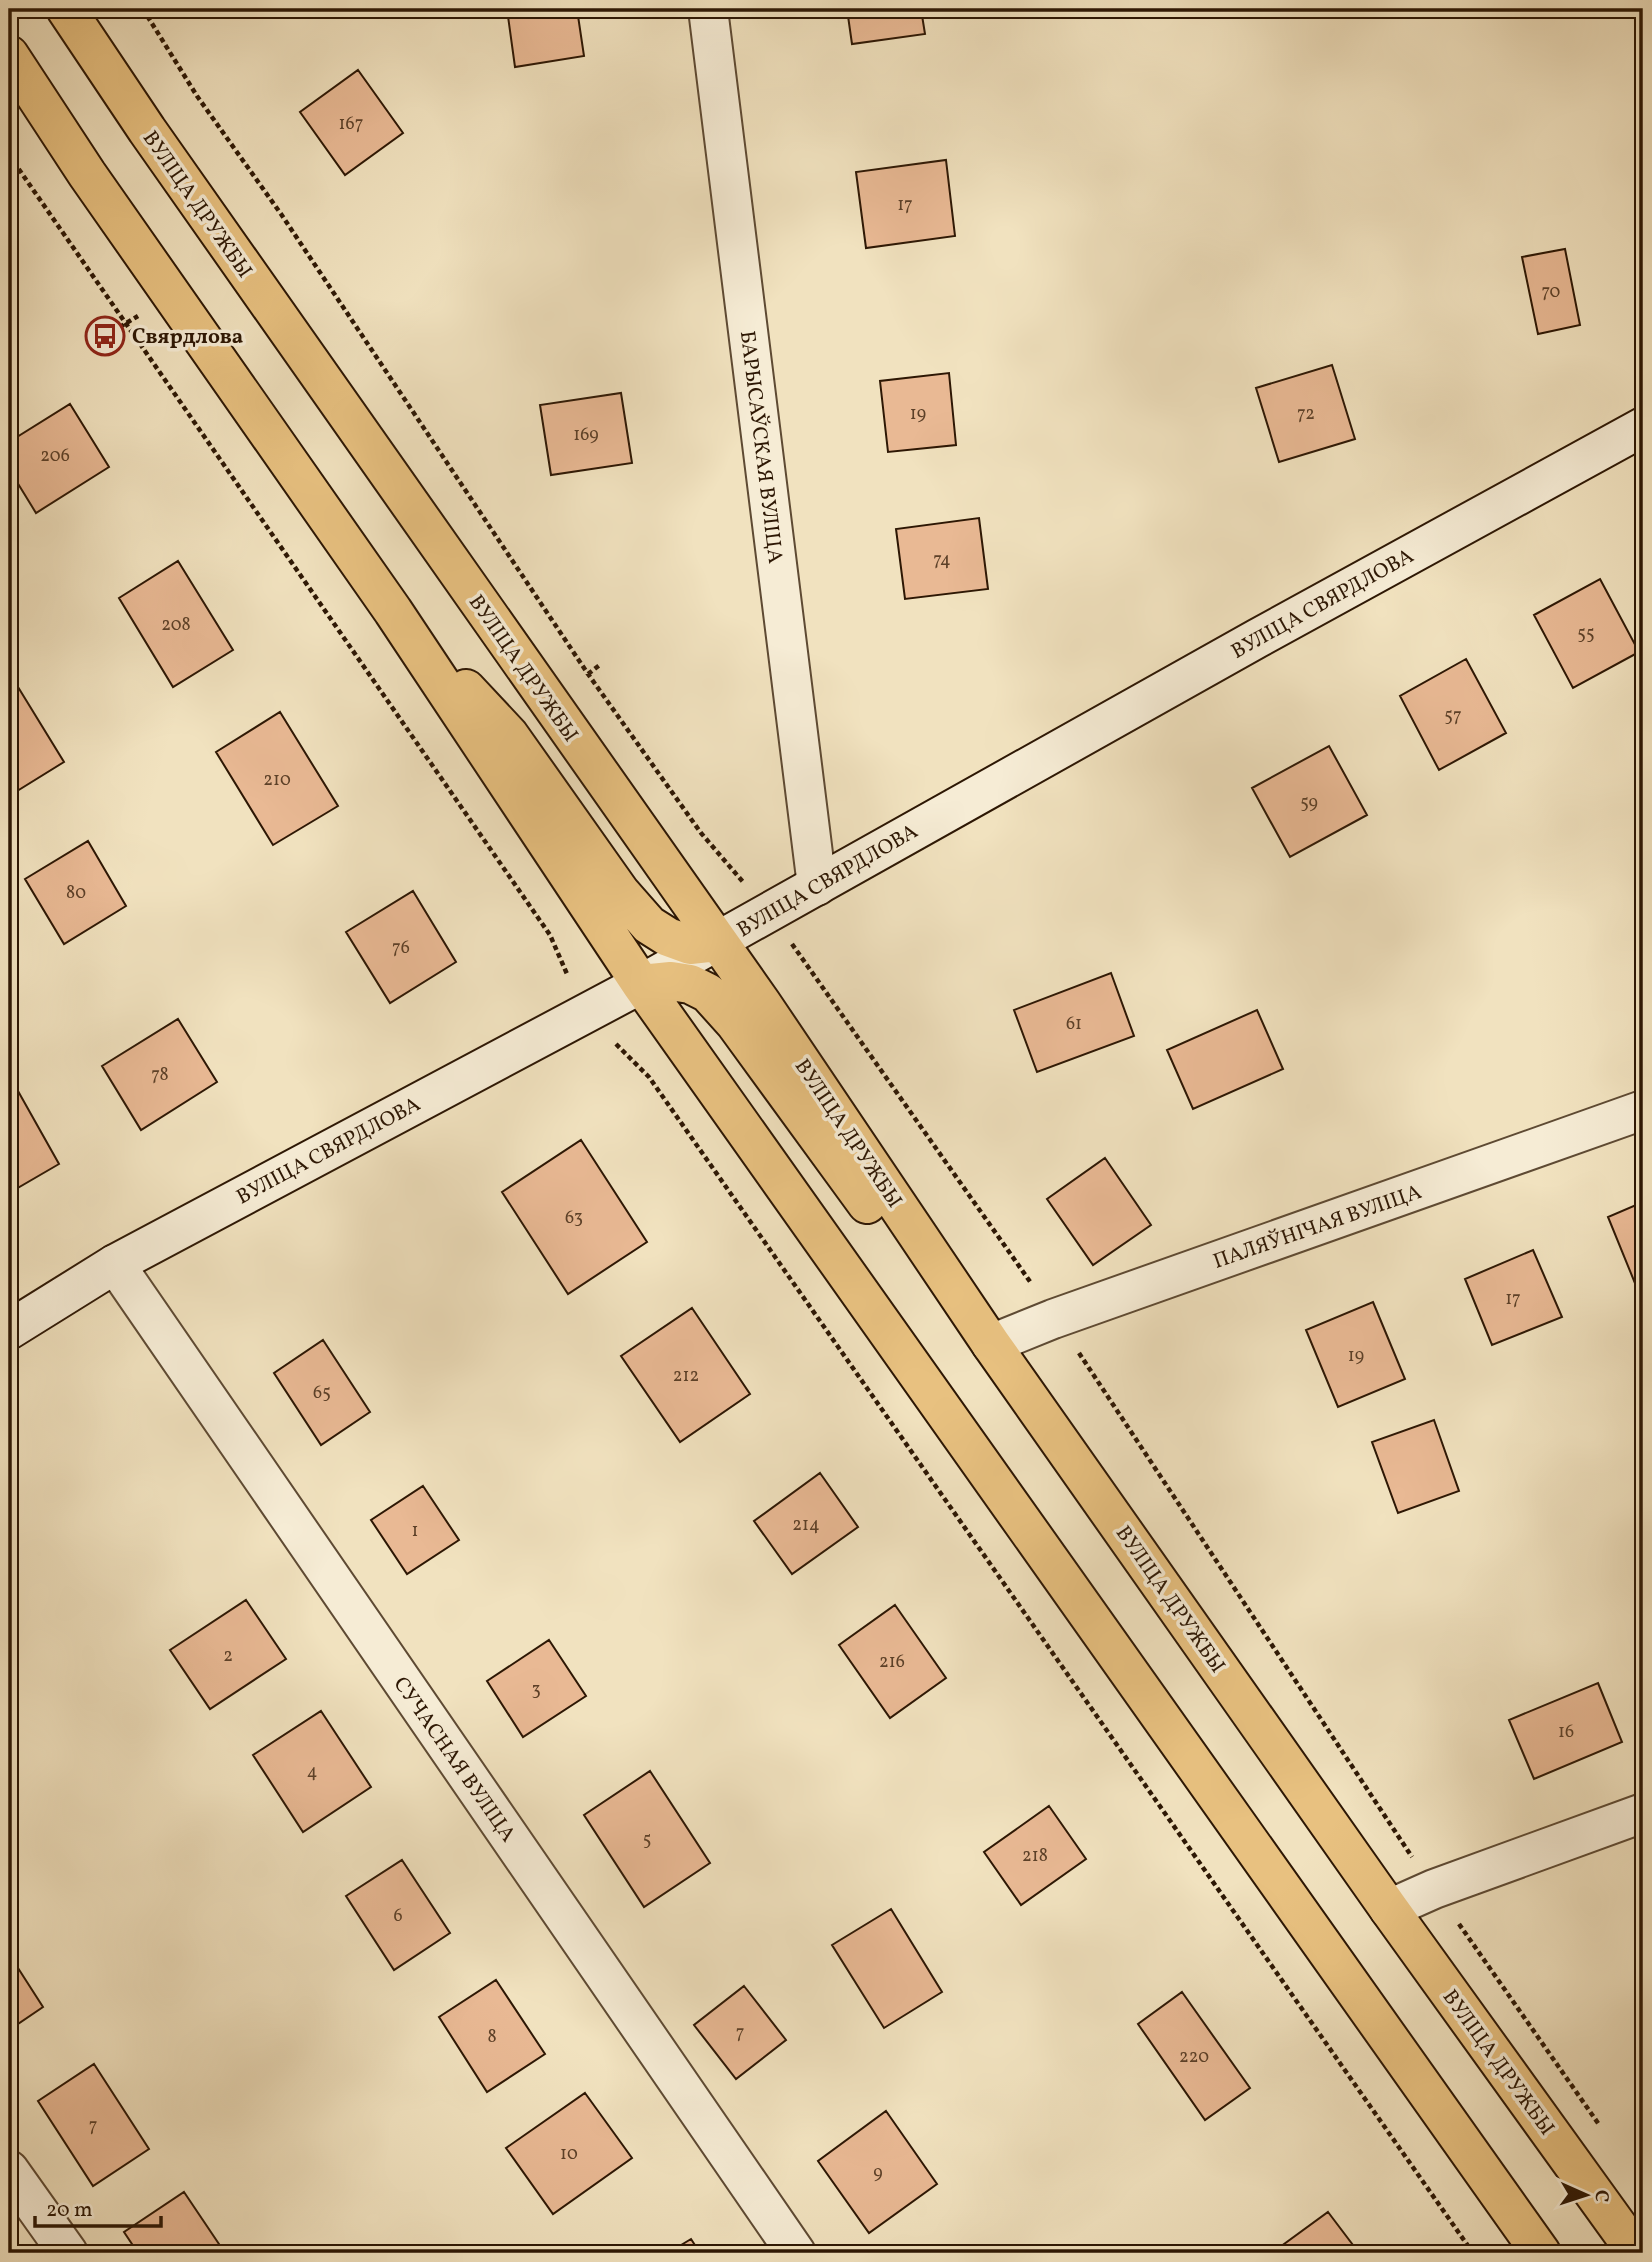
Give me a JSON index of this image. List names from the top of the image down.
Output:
{
  "streets": {
    "main road": ["ВУЛІЦА ДРУЖБЫ"],
    "street": [
      "БАРЫСАЎСКАЯ ВУЛІЦА",
      "ВУЛІЦА СВЯРДЛОВА",
      "ПАЛЯЎНІЧАЯ ВУЛІЦА",
      "СУЧАСНАЯ ВУЛІЦА"
    ]
  },
  "crossings": [
    ["ВУЛІЦА ДРУЖБЫ", "ВУЛІЦА СВЯРДЛОВА"],
    ["ВУЛІЦА ДРУЖБЫ", "ПАЛЯЎНІЧАЯ ВУЛІЦА"],
    ["БАРЫСАЎСКАЯ ВУЛІЦА", "ВУЛІЦА СВЯРДЛОВА"],
    ["ВУЛІЦА СВЯРДЛОВА", "СУЧАСНАЯ ВУЛІЦА"]
  ],
  "places": {
    "bus stop": ["Свярдлова"]
  },
  "house_numbers": [
    "167",
    "17",
    "70",
    "19",
    "72",
    "169",
    "206",
    "74",
    "208",
    "55",
    "57",
    "210",
    "59",
    "80",
    "76",
    "61",
    "78",
    "63",
    "17",
    "19",
    "212",
    "65",
    "214",
    "1",
    "2",
    "216",
    "3",
    "16",
    "4",
    "5",
    "218",
    "6",
    "7",
    "8",
    "220",
    "7",
    "10",
    "9"
  ],
  "scale_bar": "20 m",
  "north": "right"
}
